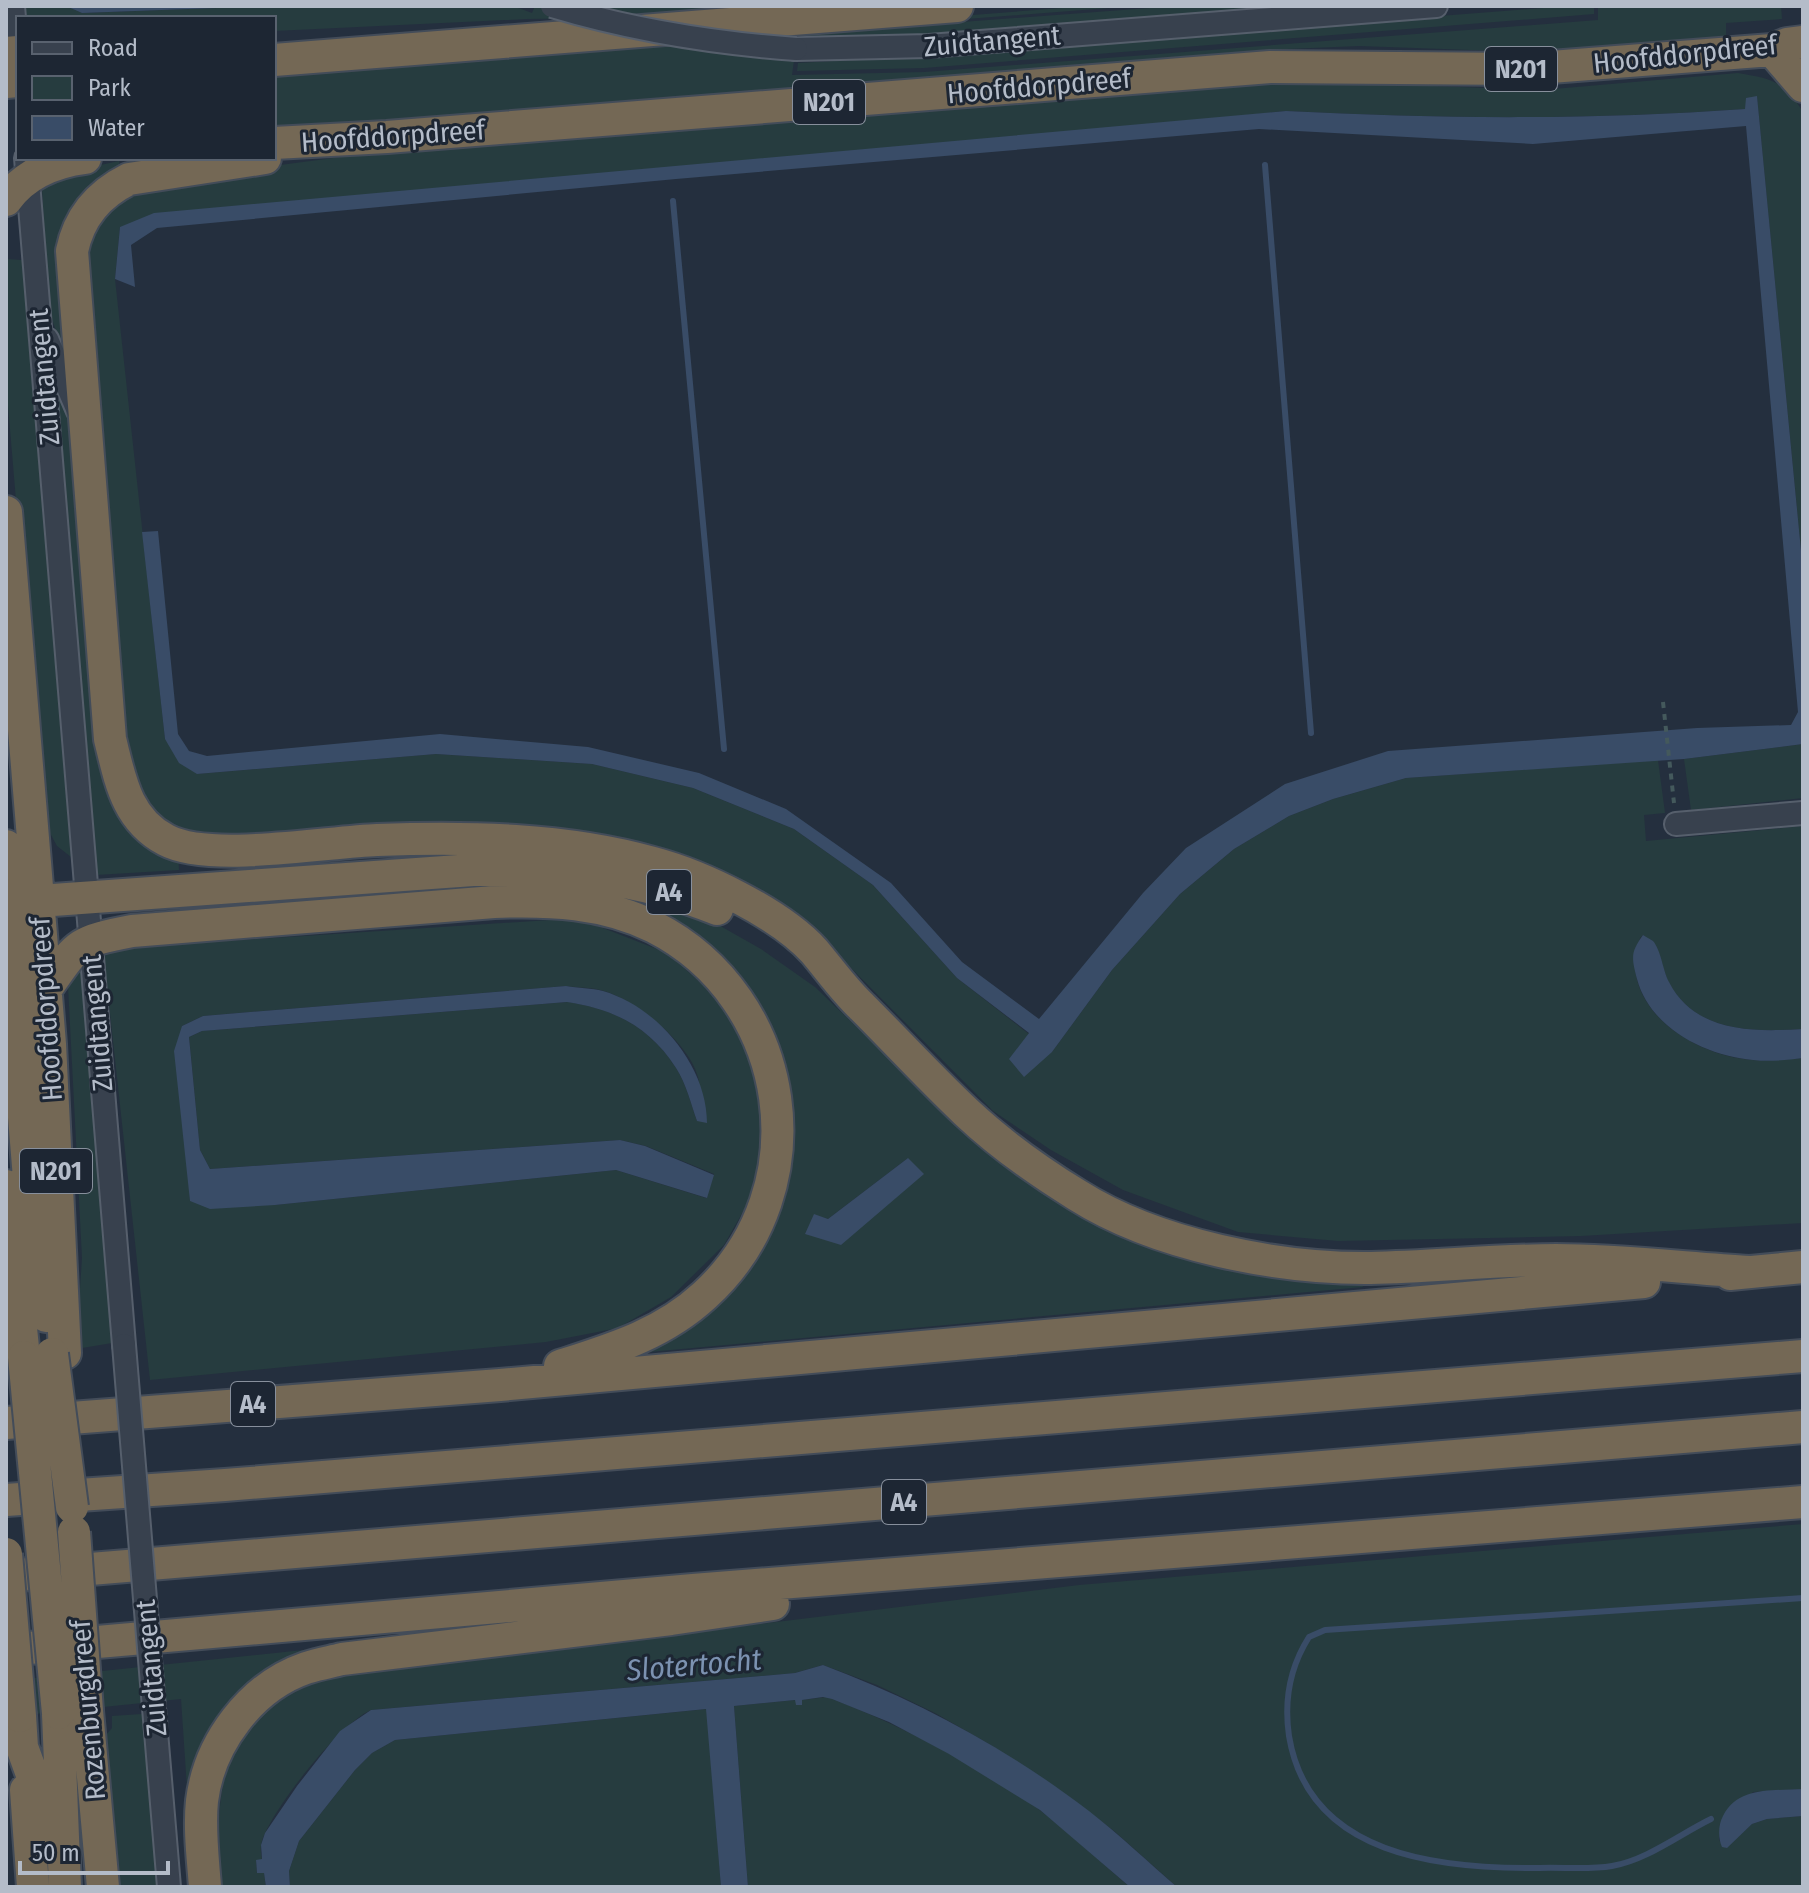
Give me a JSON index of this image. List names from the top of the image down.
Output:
{
  "streets": {
    "highway": [
      "Hoofddorpdreef",
      "N201",
      "A4",
      "Rozenburgdreef"
    ],
    "lane": ["Zuidtangent"]
  },
  "crossings": [
    ["Zuidtangent", "A4"],
    ["Hoofddorpdreef", "Rozenburgdreef"]
  ],
  "water": ["Slotertocht"],
  "legend": ["Road", "Park", "Water"],
  "scale_bar": "50 m"
}
